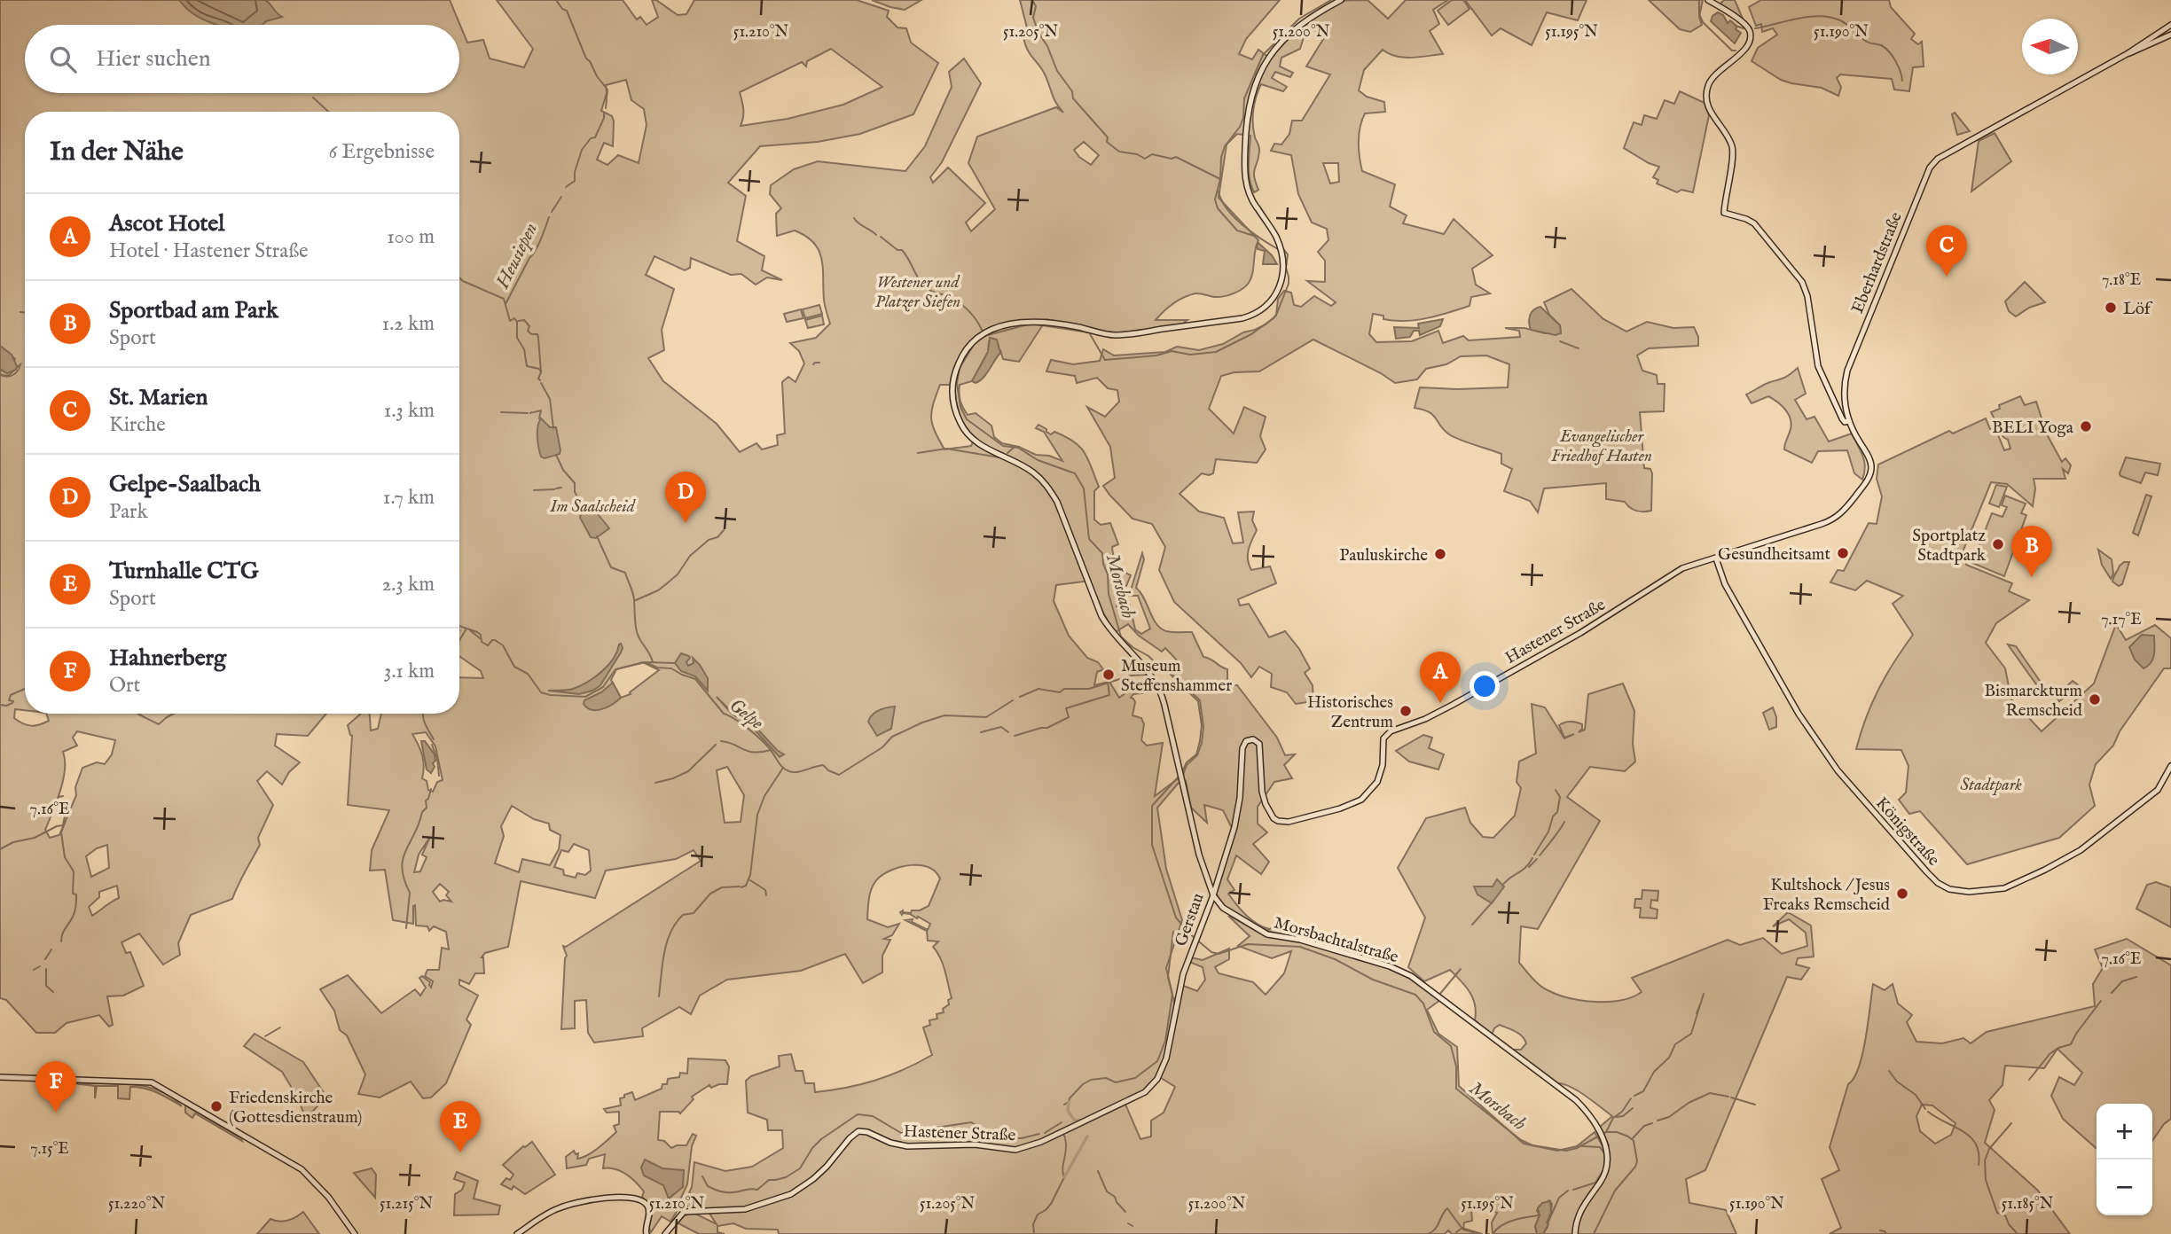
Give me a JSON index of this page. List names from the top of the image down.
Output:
{
  "streets": {
    "main road": [
      "Eberhardstraße",
      "Hastener Straße",
      "Königstraße",
      "Gerstau",
      "Morsbachtalstraße"
    ]
  },
  "crossings": [
    ["Eberhardstraße", "Hastener Straße"],
    ["Hastener Straße", "Königstraße"],
    ["Hastener Straße", "Gerstau"],
    ["Gerstau", "Morsbachtalstraße"]
  ],
  "water": ["Heusiepen", "Morsbach", "Gelpe"],
  "parks": [
    "Westener und Platzer Siefen",
    "Evangelischer Friedhof Hasten",
    "Im Saalscheid",
    "Stadtpark"
  ],
  "places": [
    "Löf",
    "BELI Yoga",
    "Sportplatz Stadtpark",
    "Gesundheitsamt",
    "Pauluskirche",
    "Museum Steffenshammer",
    "Bismarckturm Remscheid",
    "Historisches Zentrum",
    "Kultshock / Jesus Freaks Remscheid",
    "Friedenskirche (Gottesdienstraum)"
  ],
  "north": "left",
  "page": {
    "search": "Hier suchen",
    "heading": ["In der Nähe", "6 Ergebnisse"],
    "list": [
      {
        "mark": "A",
        "name": "Ascot Hotel",
        "note": "Hotel · Hastener Straße",
        "value": "100 m"
      },
      {
        "mark": "B",
        "name": "Sportbad am Park",
        "note": "Sport",
        "value": "1.2 km"
      },
      {
        "mark": "C",
        "name": "St. Marien",
        "note": "Kirche",
        "value": "1.3 km"
      },
      {
        "mark": "D",
        "name": "Gelpe-Saalbach",
        "note": "Park",
        "value": "1.7 km"
      },
      {
        "mark": "E",
        "name": "Turnhalle CTG",
        "note": "Sport",
        "value": "2.3 km"
      },
      {
        "mark": "F",
        "name": "Hahnerberg",
        "note": "Ort",
        "value": "3.1 km"
      }
    ],
    "pins": [
      "C",
      "D",
      "B",
      "A",
      "F",
      "E"
    ],
    "map_buttons": ["+", "−"]
  },
  "coordinates": [
    "51.210°N",
    "51.205°N",
    "51.200°N",
    "51.195°N",
    "51.190°N",
    "7.18°E",
    "7.17°E",
    "7.16°E",
    "7.15°E",
    "51.220°N",
    "51.215°N",
    "51.185°N"
  ]
}
